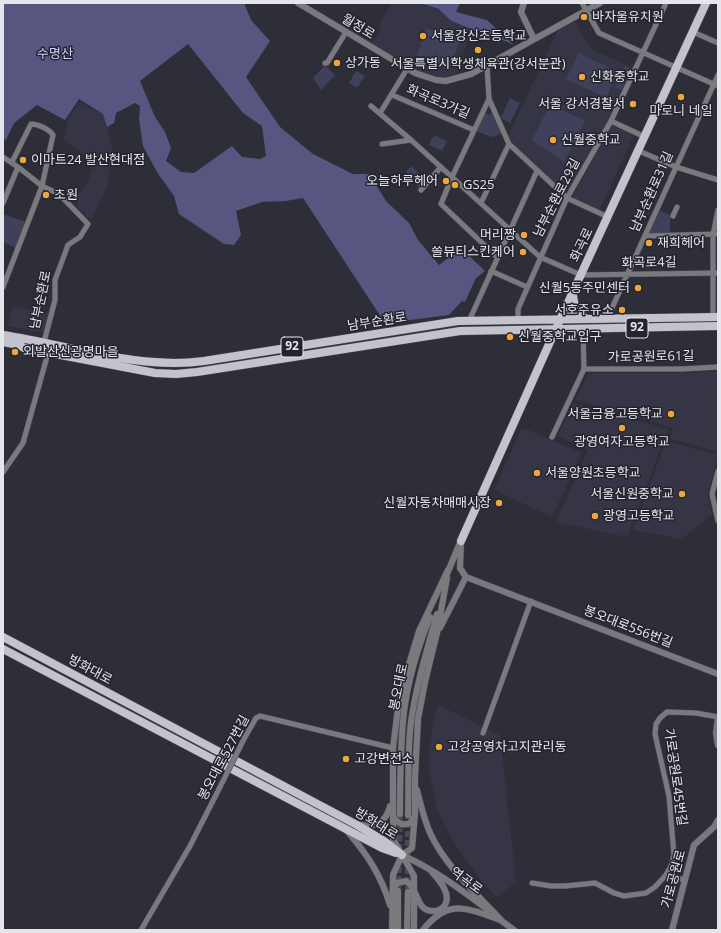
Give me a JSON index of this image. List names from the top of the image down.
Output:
{
  "streets": {
    "main road": [
      "화곡로",
      "남부순환로",
      "92",
      "방화대로"
    ],
    "street": [
      "월정로",
      "화곡로3가길",
      "남부순환로31길",
      "남부순환로29길",
      "화곡로4길",
      "가로공원로61길",
      "봉오대로556번길",
      "봉오대로",
      "봉오대로527번길",
      "가로공원로45번길",
      "가로공원로",
      "역곡로"
    ]
  },
  "crossings": [
    ["남부순환로31길", "화곡로4길"],
    ["남부순환로31길", "남부순환로"],
    ["남부순환로29길", "남부순환로"],
    ["화곡로", "화곡로4길"],
    ["화곡로", "남부순환로"],
    ["화곡로", "봉오대로"],
    ["방화대로", "역곡로"]
  ],
  "parks": ["수명산"],
  "places": [
    "바자울유치원",
    "서울강신초등학교",
    "서울특별시학생체육관(강서분관)",
    "상가동",
    "신화중학교",
    "마로니 네일",
    "서울 강서경찰서",
    "신월중학교",
    "이마트24 발산현대점",
    "오늘하루헤어",
    "GS25",
    "초원",
    "머리짱",
    "재희헤어",
    "쏠뷰티스킨케어",
    "신월5동주민센터",
    "서호주유소",
    "신월중학교입구",
    "외발산신광명마을",
    "서울금융고등학교",
    "광영여자고등학교",
    "서울양원초등학교",
    "서울신원중학교",
    "신월자동차매매시장",
    "광영고등학교",
    "고강공영차고지관리동",
    "고강변전소"
  ]
}
